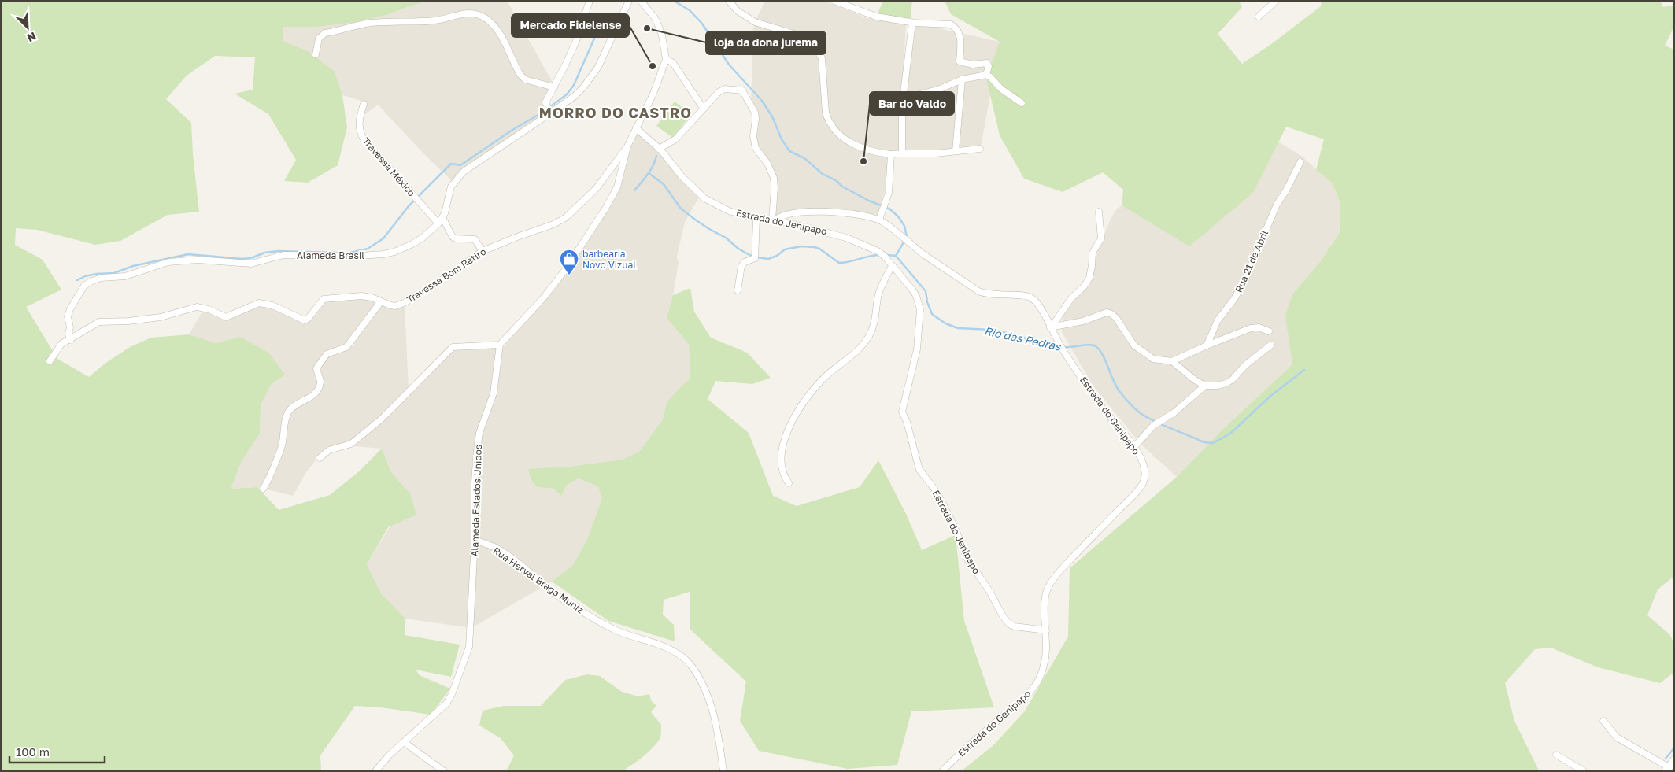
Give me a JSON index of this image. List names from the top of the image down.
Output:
{
  "streets": {
    "street": [
      "Travessa México",
      "Estrada do Jenipapo",
      "Alameda Brasil",
      "Rua 21 de Abril",
      "Travessa Bom Retiro",
      "Estrada do Genipapo",
      "Alameda Estados Unidos",
      "Rua Herval Braga Muniz"
    ]
  },
  "crossings": [
    ["Travessa México", "Alameda Brasil"],
    ["Estrada do Jenipapo", "Estrada do Genipapo"],
    ["Alameda Brasil", "Travessa Bom Retiro"],
    ["Alameda Estados Unidos", "Rua Herval Braga Muniz"]
  ],
  "districts": ["MORRO DO CASTRO"],
  "water": ["Rio das Pedras"],
  "places": {
    "other": ["loja da dona jurema", "Mercado Fidelense", "Bar do Valdo"],
    "shop": ["barbearia Novo Vizual"]
  },
  "scale_bar": "100 m",
  "north": "bottom right"
}
